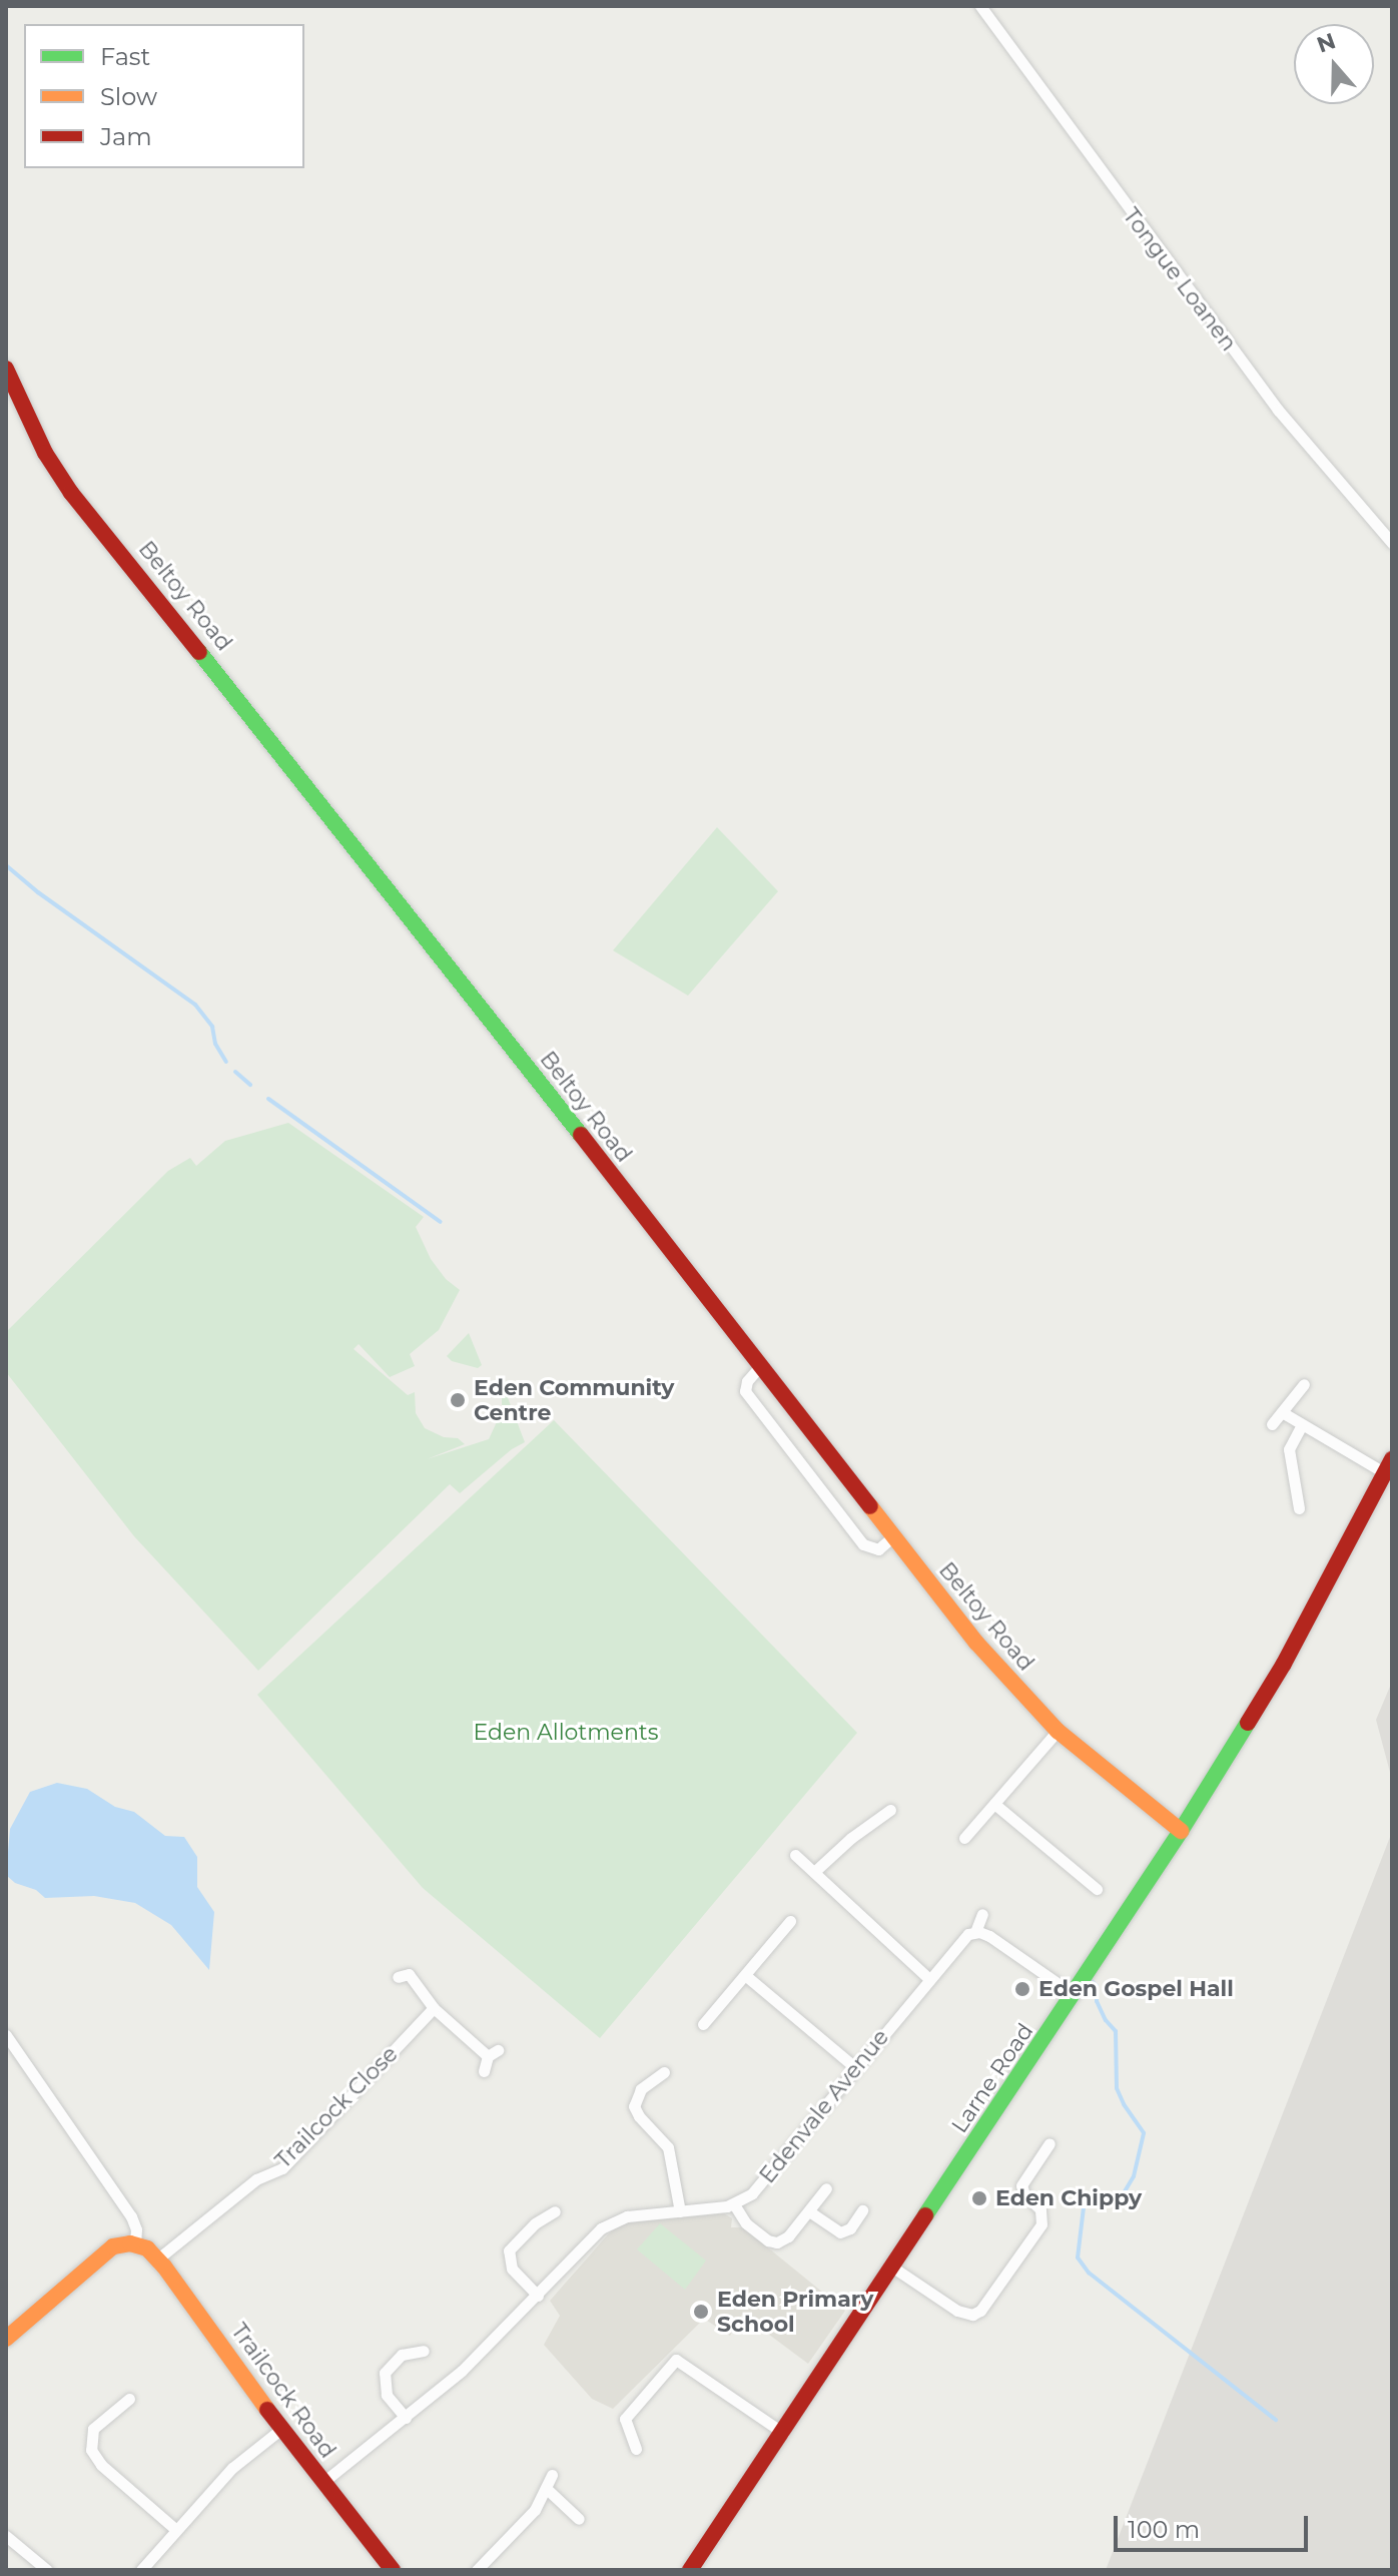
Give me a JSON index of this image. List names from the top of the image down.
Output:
{
  "streets": {
    "main road": ["Beltoy Road", "Larne Road", "Trailcock Road"],
    "street": ["Tongue Loanen", "Edenvale Avenue", "Trailcock Close"]
  },
  "crossings": [
    ["Beltoy Road", "Larne Road"],
    ["Trailcock Close", "Trailcock Road"]
  ],
  "parks": ["Eden Allotments"],
  "places": [
    "Eden Community Centre",
    "Eden Gospel Hall",
    "Eden Chippy",
    "Eden Primary School"
  ],
  "legend": ["Fast", "Slow", "Jam"],
  "scale_bar": "100 m",
  "north": "top"
}
